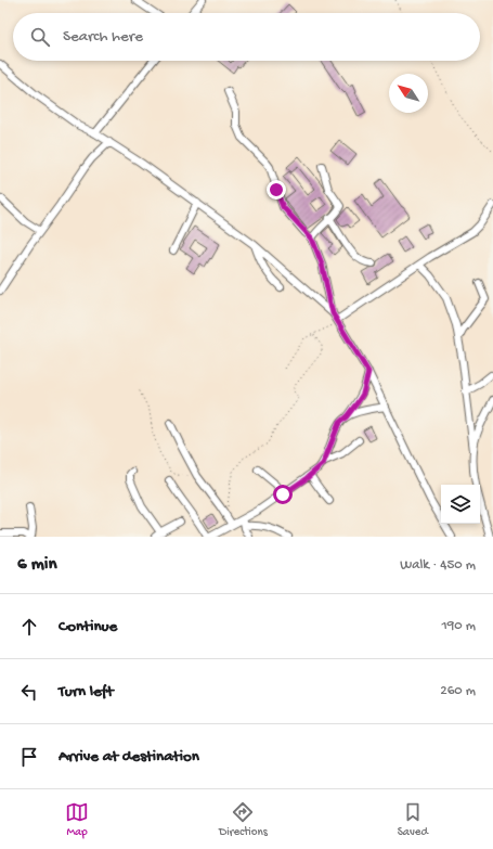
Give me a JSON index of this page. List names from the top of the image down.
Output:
{
  "north": "top left",
  "page": {
    "search": "Search here",
    "heading": ["6 min", "Walk · 450 m"],
    "list": [
      ["Continue", "190 m"],
      ["Turn left", "260 m"],
      "Arrive at destination"
    ],
    "nav": ["Map", "Directions", "Saved"]
  }
}
